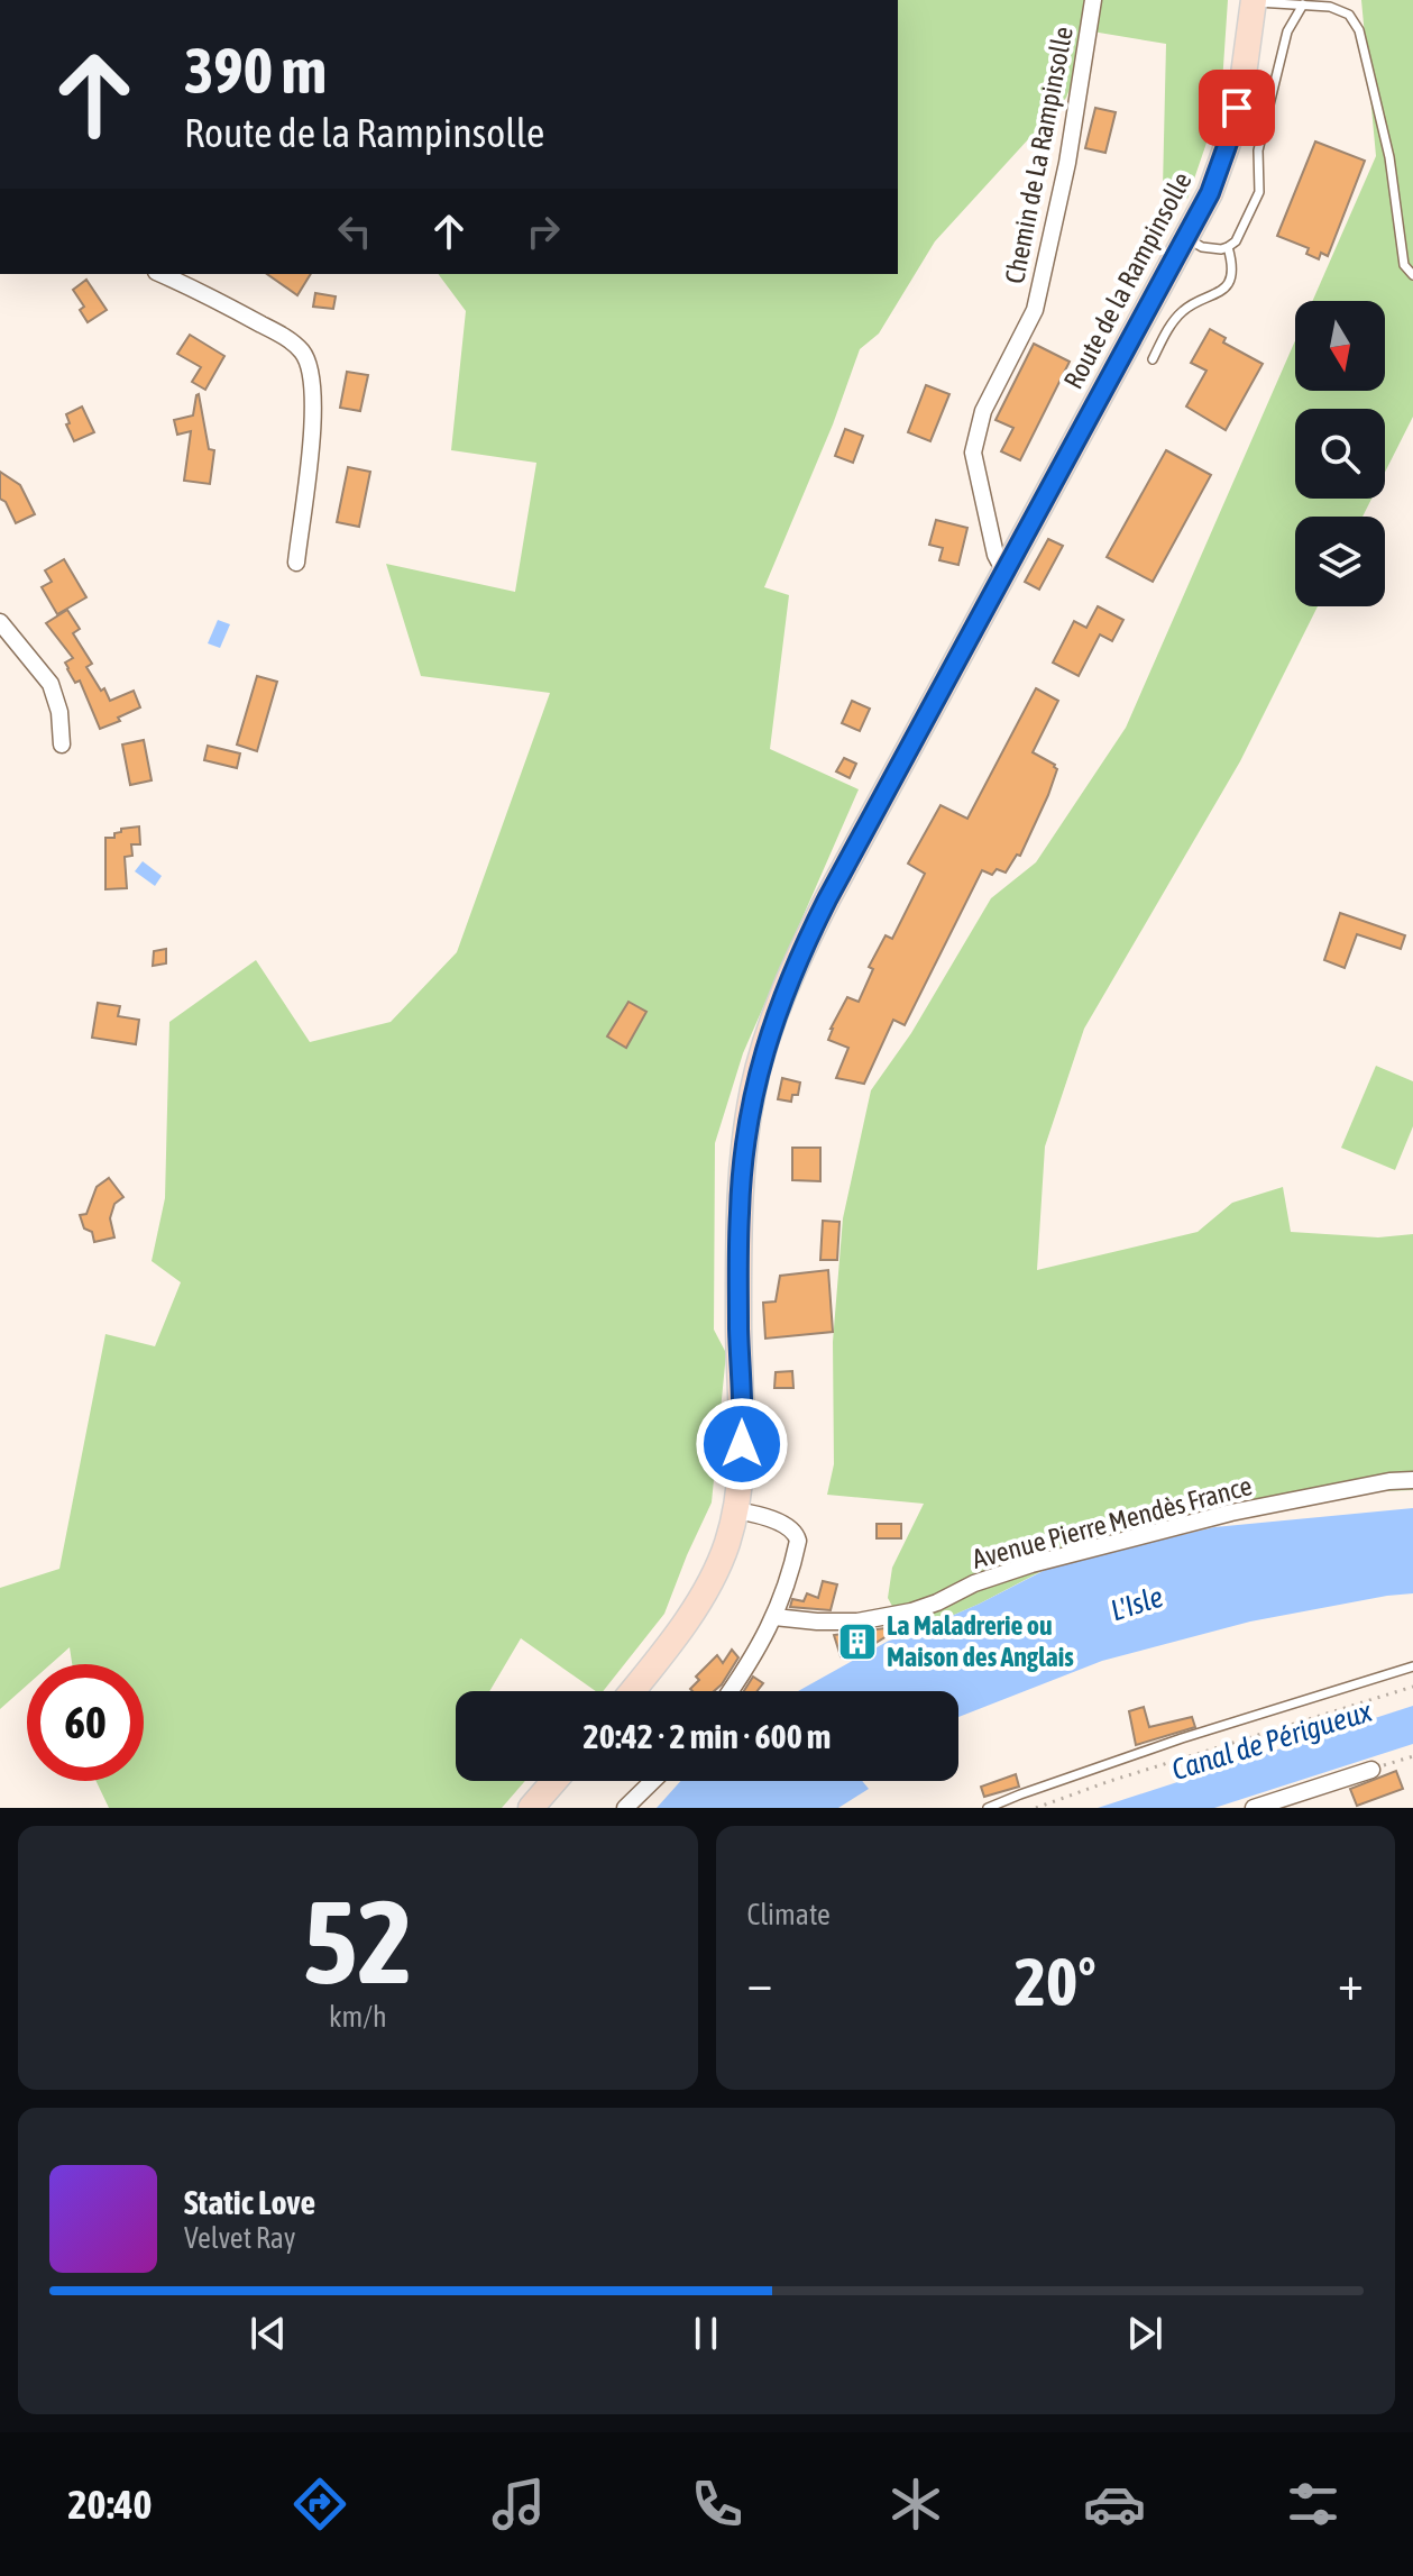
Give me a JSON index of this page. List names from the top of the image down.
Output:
{
  "streets": {
    "main road": ["Route de la Rampinsolle"],
    "street": ["Chemin de La Rampinsolle", "Avenue Pierre Mendès France"]
  },
  "crossings": [
    ["Chemin de La Rampinsolle", "Route de la Rampinsolle"]
  ],
  "water": ["L'Isle", "Canal de Périgueux"],
  "places": {
    "building": ["La Maladrerie ou Maison des Anglais"]
  },
  "north": "bottom",
  "page": {
    "turn": ["390 m", "Route de la Rampinsolle"],
    "limit": "60",
    "trip": "20:42 · 2 min · 600 m",
    "tile": [
      ["52", "km/h"],
      "Climate"
    ],
    "heat": ["−", "20°", "+"],
    "song": ["Static Love", "Velvet Ray"],
    "tabs": "20:40"
  }
}
